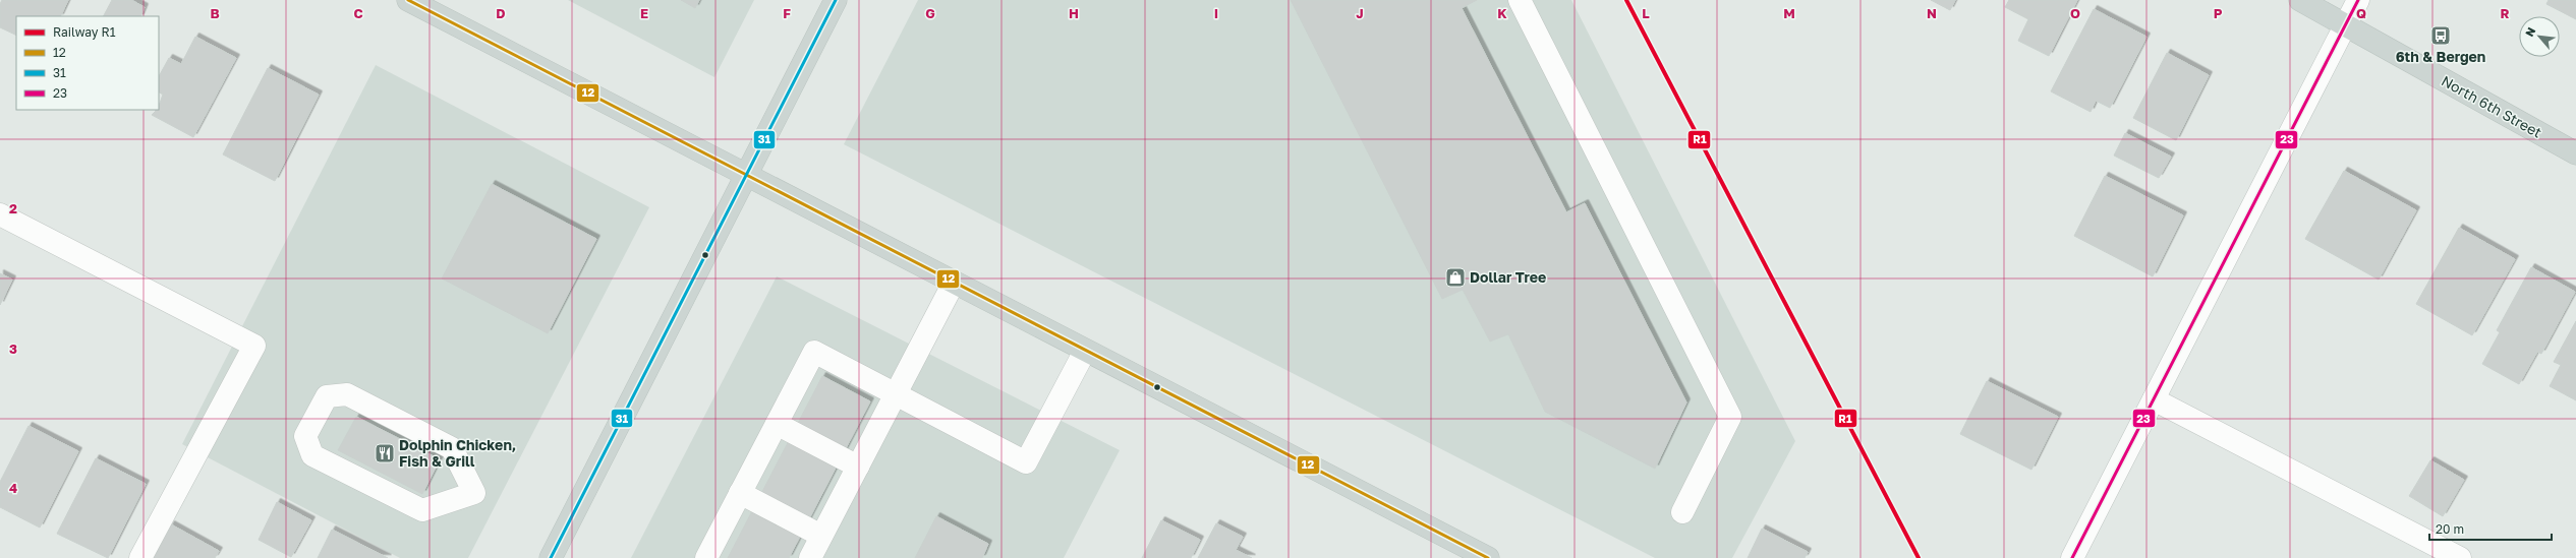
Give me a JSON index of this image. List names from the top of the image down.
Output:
{
  "streets": {
    "main road": ["North 6th Street"]
  },
  "places": {
    "bus stop": ["6th & Bergen"],
    "shop": ["Dollar Tree"],
    "restaurant": ["Dolphin Chicken, Fish & Grill"]
  },
  "lines": [
    "rail line R1",
    "transit line 12",
    "transit line 31",
    "transit line 23"
  ],
  "legend": [
    "Railway R1",
    "12",
    "31",
    "23"
  ],
  "scale_bar": "20 m",
  "north": "top left",
  "grid": {
    "columns": [
      "B",
      "C",
      "D",
      "E",
      "F",
      "G",
      "H",
      "I",
      "J",
      "K",
      "L",
      "M",
      "N",
      "O",
      "P",
      "Q",
      "R"
    ],
    "rows": ["2", "3", "4"]
  }
}
